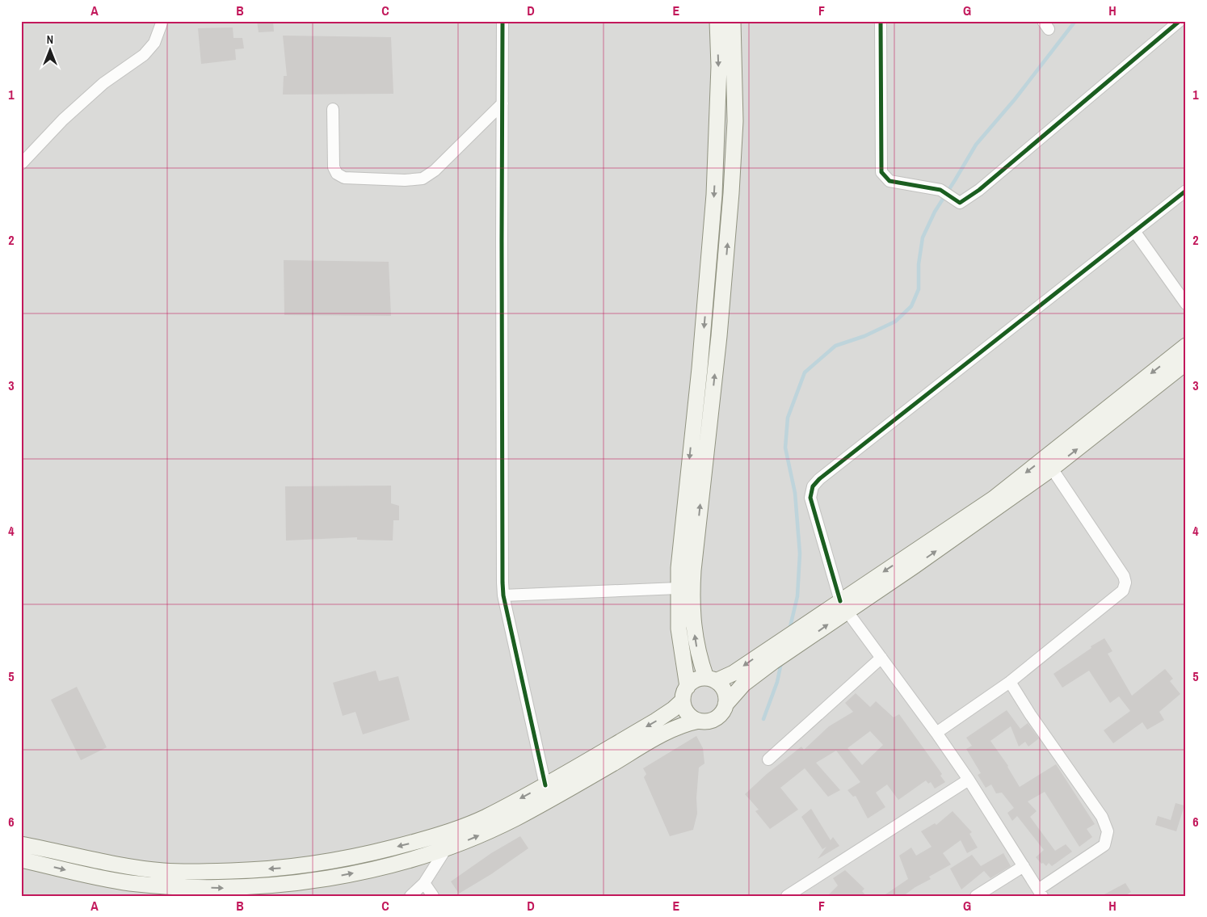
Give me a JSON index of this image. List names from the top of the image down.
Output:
{
  "north": "top",
  "grid": {
    "columns": [
      "A",
      "B",
      "C",
      "D",
      "E",
      "F",
      "G",
      "H"
    ],
    "rows": [
      "1",
      "2",
      "3",
      "4",
      "5",
      "6"
    ]
  }
}
